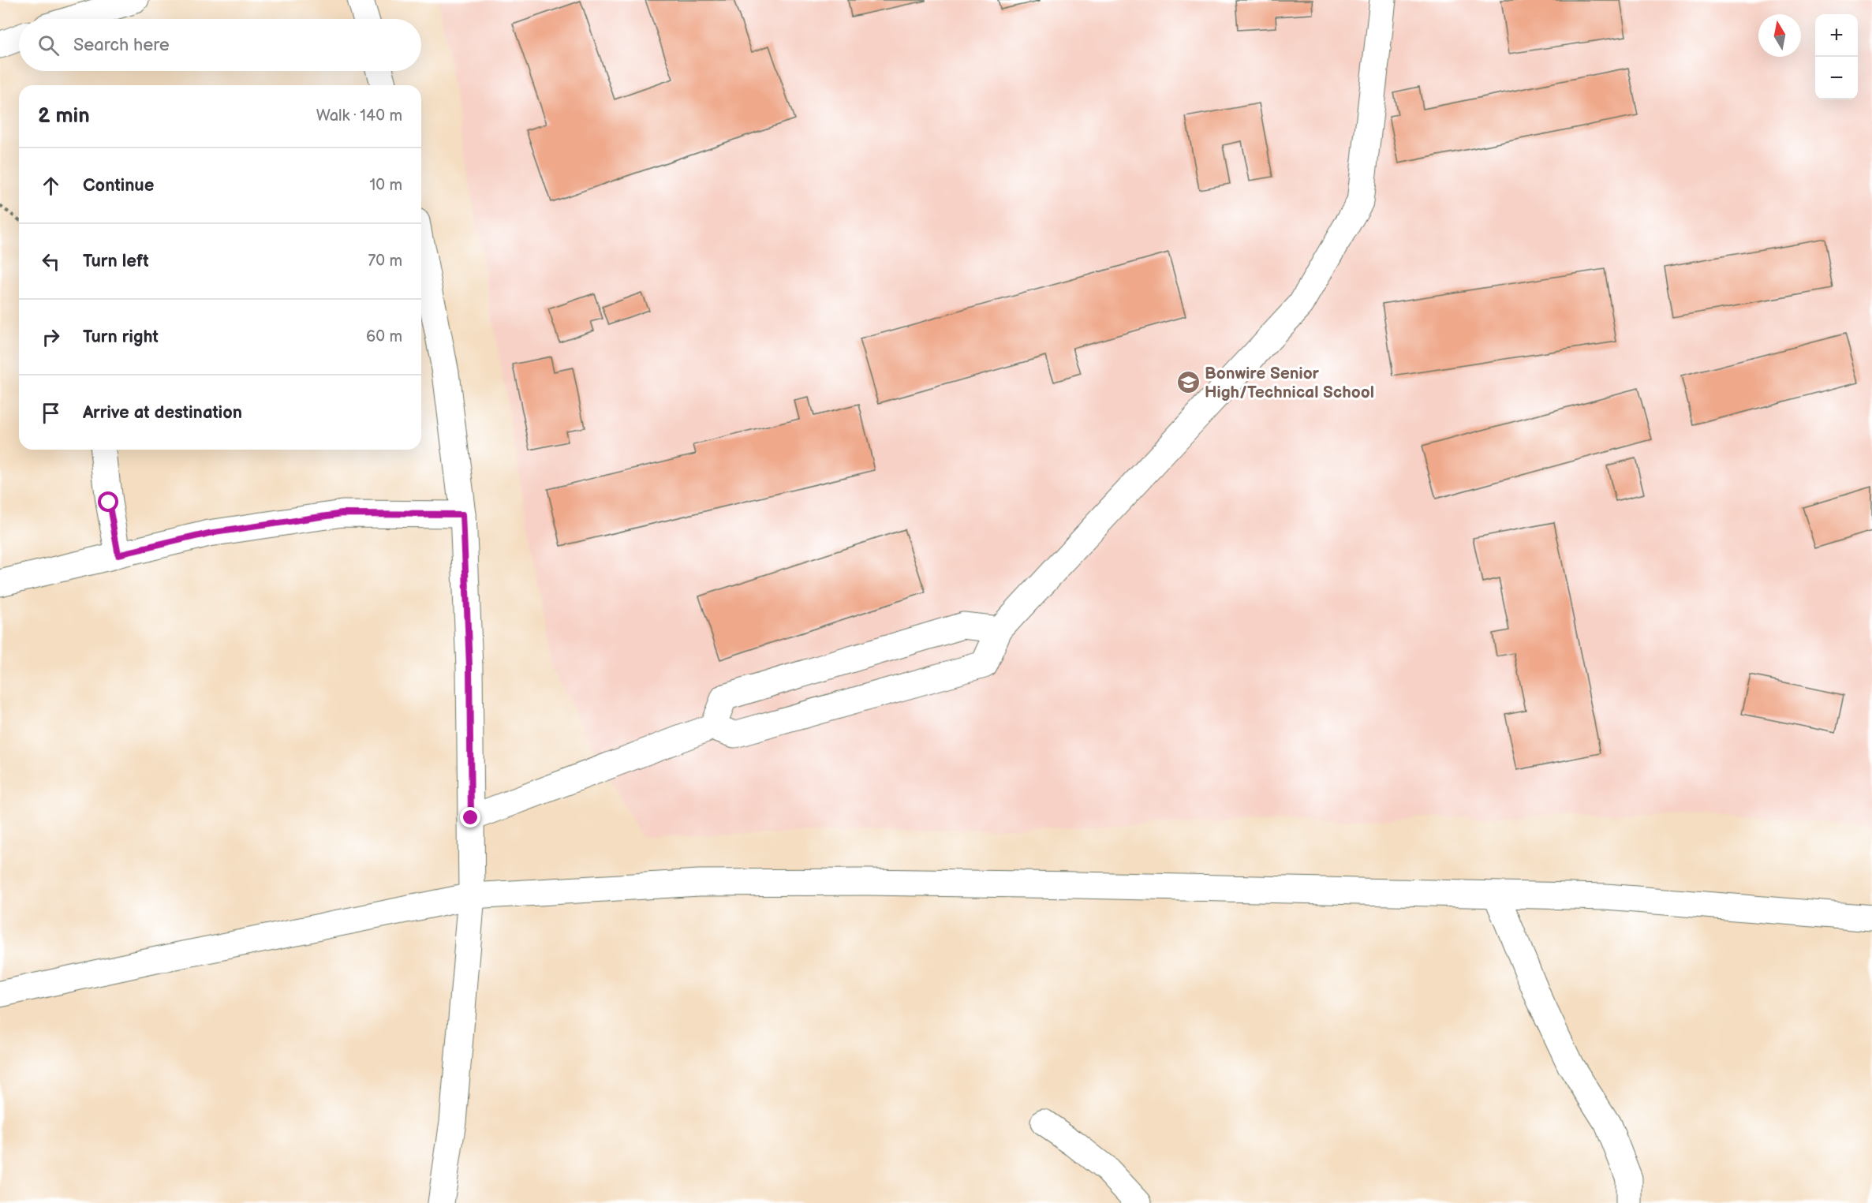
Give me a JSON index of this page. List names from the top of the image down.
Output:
{
  "places": {
    "school or university": ["Bonwire Senior High/Technical School"]
  },
  "north": "top",
  "page": {
    "map_buttons": ["+", "−"],
    "search": "Search here",
    "heading": ["2 min", "Walk · 140 m"],
    "list": [
      ["Continue", "10 m"],
      ["Turn left", "70 m"],
      ["Turn right", "60 m"],
      "Arrive at destination"
    ]
  }
}
